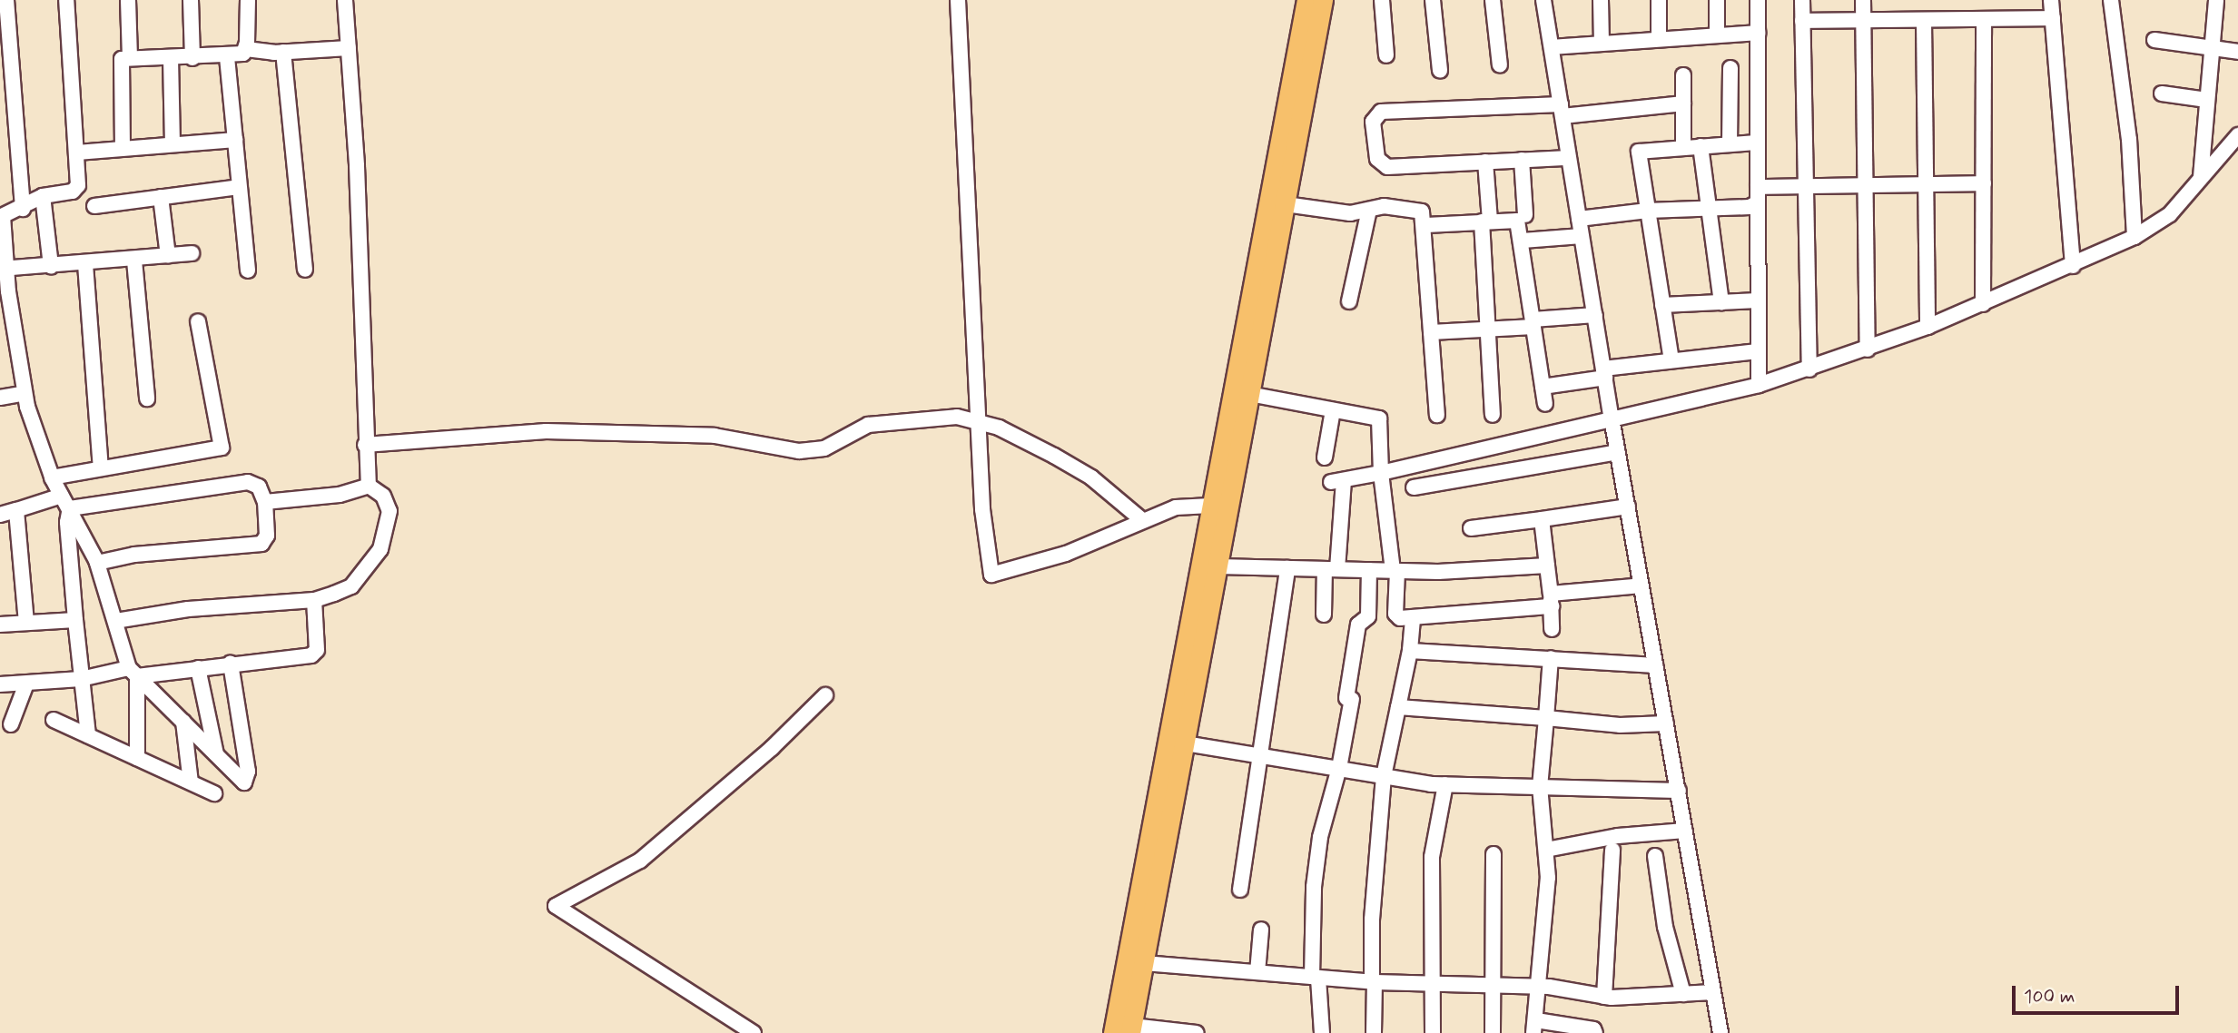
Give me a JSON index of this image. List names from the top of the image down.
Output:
{
  "scale_bar": "100 m"
}
